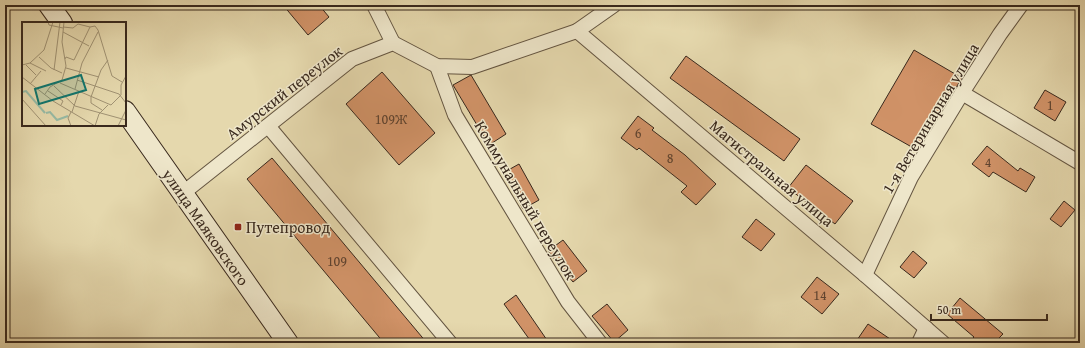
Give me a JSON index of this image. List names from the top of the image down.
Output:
{
  "streets": {
    "main road": ["улица Маяковского"],
    "street": [
      "Амурский переулок",
      "1-я Ветеринарная улица",
      "Магистральная улица",
      "Коммунальный переулок"
    ]
  },
  "crossings": [
    ["Амурский переулок", "улица Маяковского"],
    ["1-я Ветеринарная улица", "Магистральная улица"]
  ],
  "places": {
    "transit": ["Путепровод"]
  },
  "house_numbers": [
    "1",
    "109Ж",
    "6",
    "8",
    "4",
    "109",
    "14"
  ],
  "scale_bar": "50 m"
}
